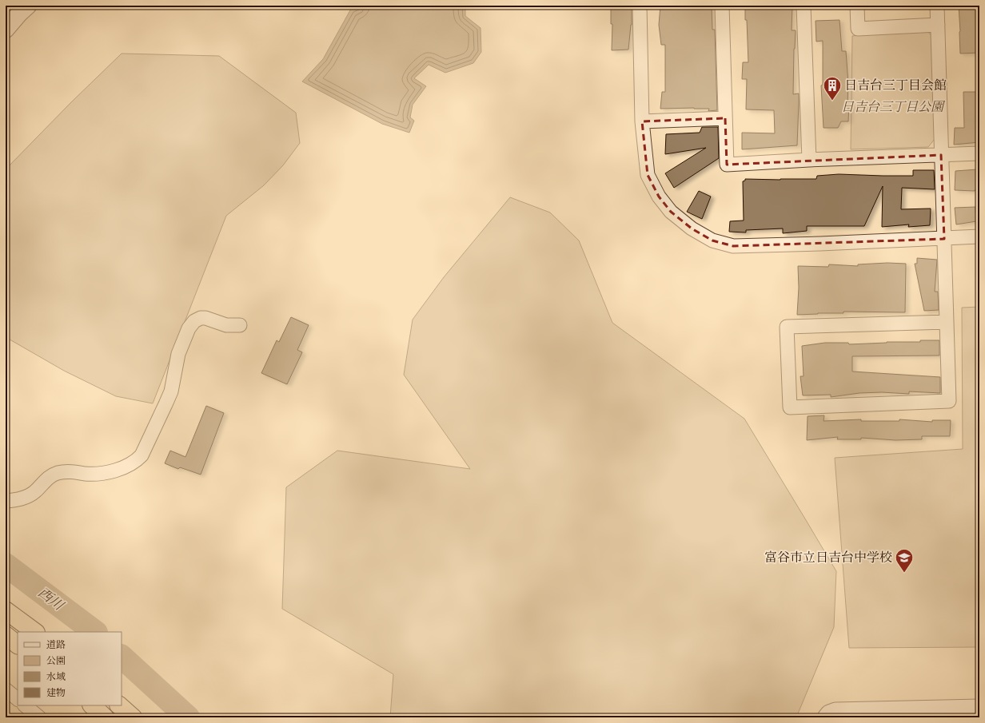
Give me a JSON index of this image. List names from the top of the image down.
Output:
{
  "water": ["西川"],
  "parks": ["日吉台三丁目公園"],
  "places": {
    "building": ["日吉台三丁目会館"],
    "school or university": ["富谷市立日吉台中学校"]
  },
  "legend": [
    "道路",
    "公園",
    "水域",
    "建物"
  ]
}
